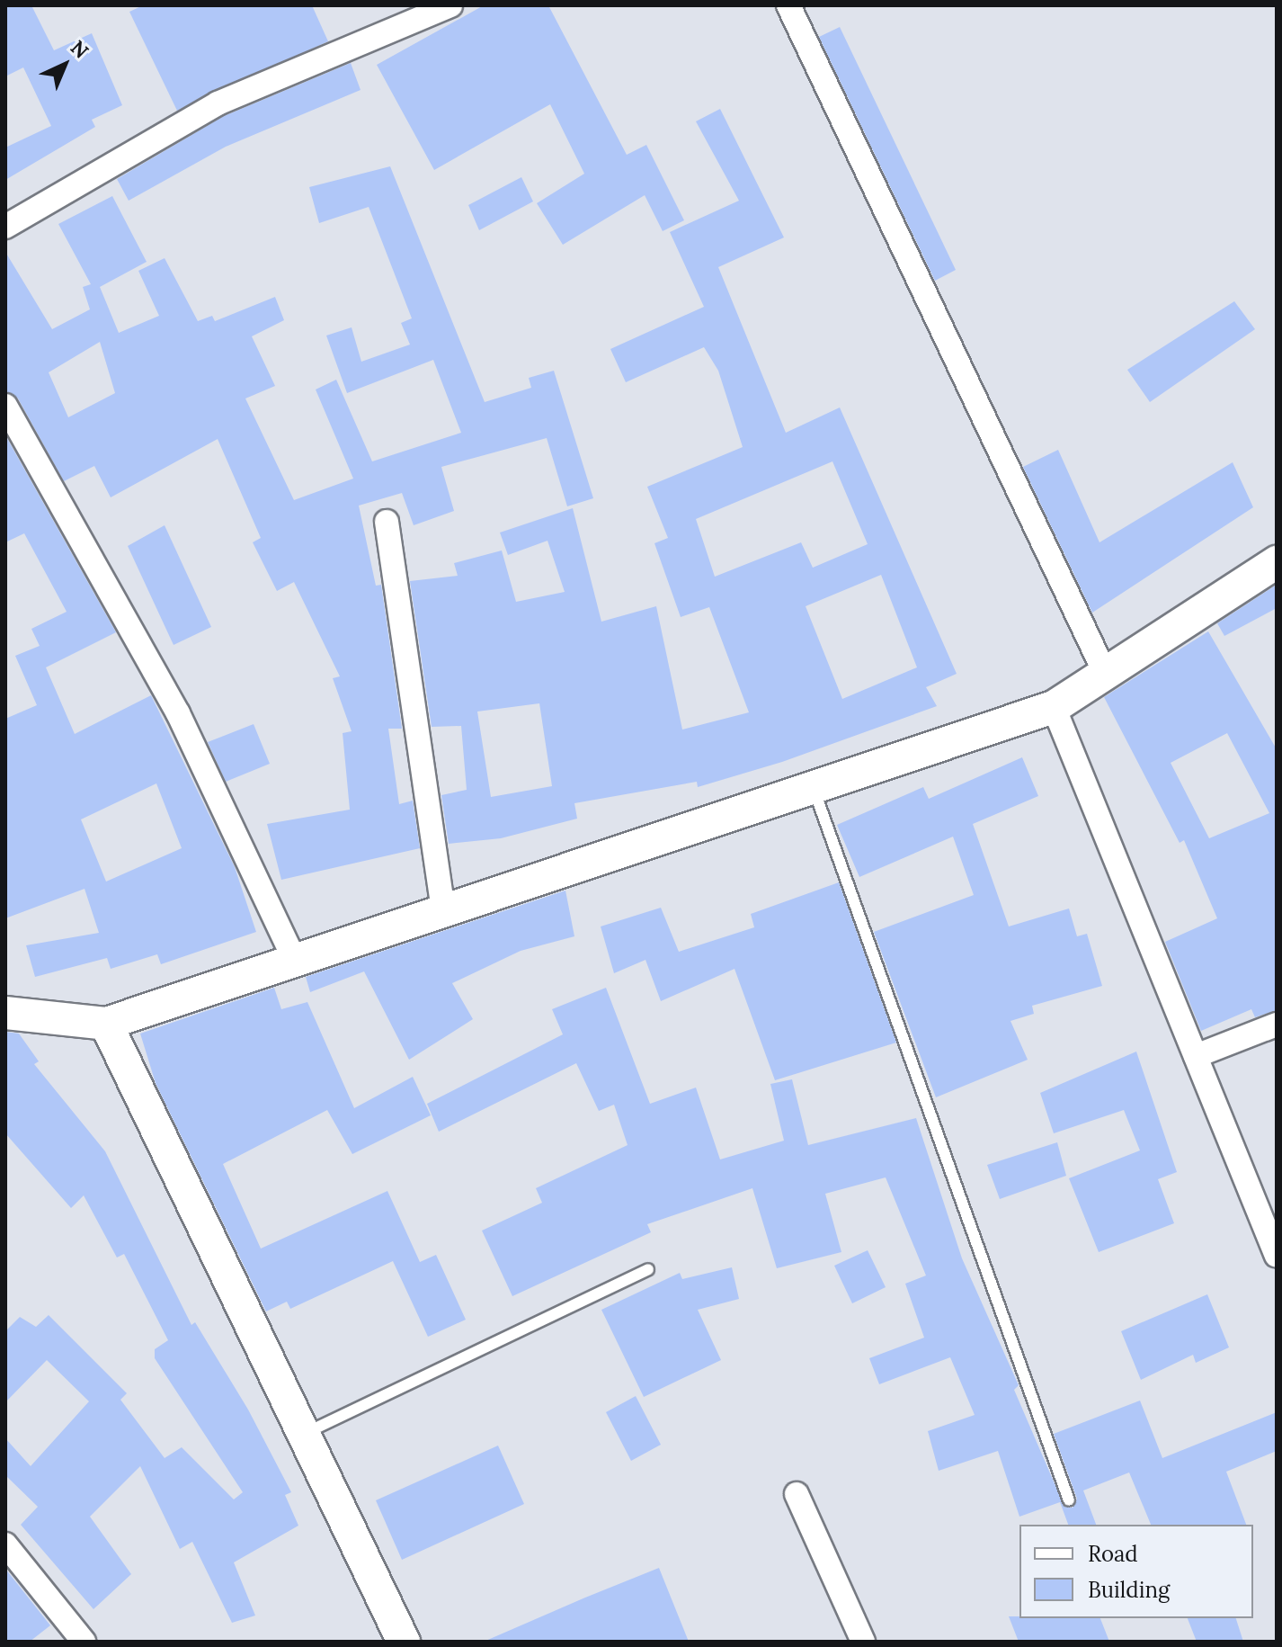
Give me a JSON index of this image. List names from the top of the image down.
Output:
{
  "legend": ["Road", "Building"],
  "north": "top right"
}
